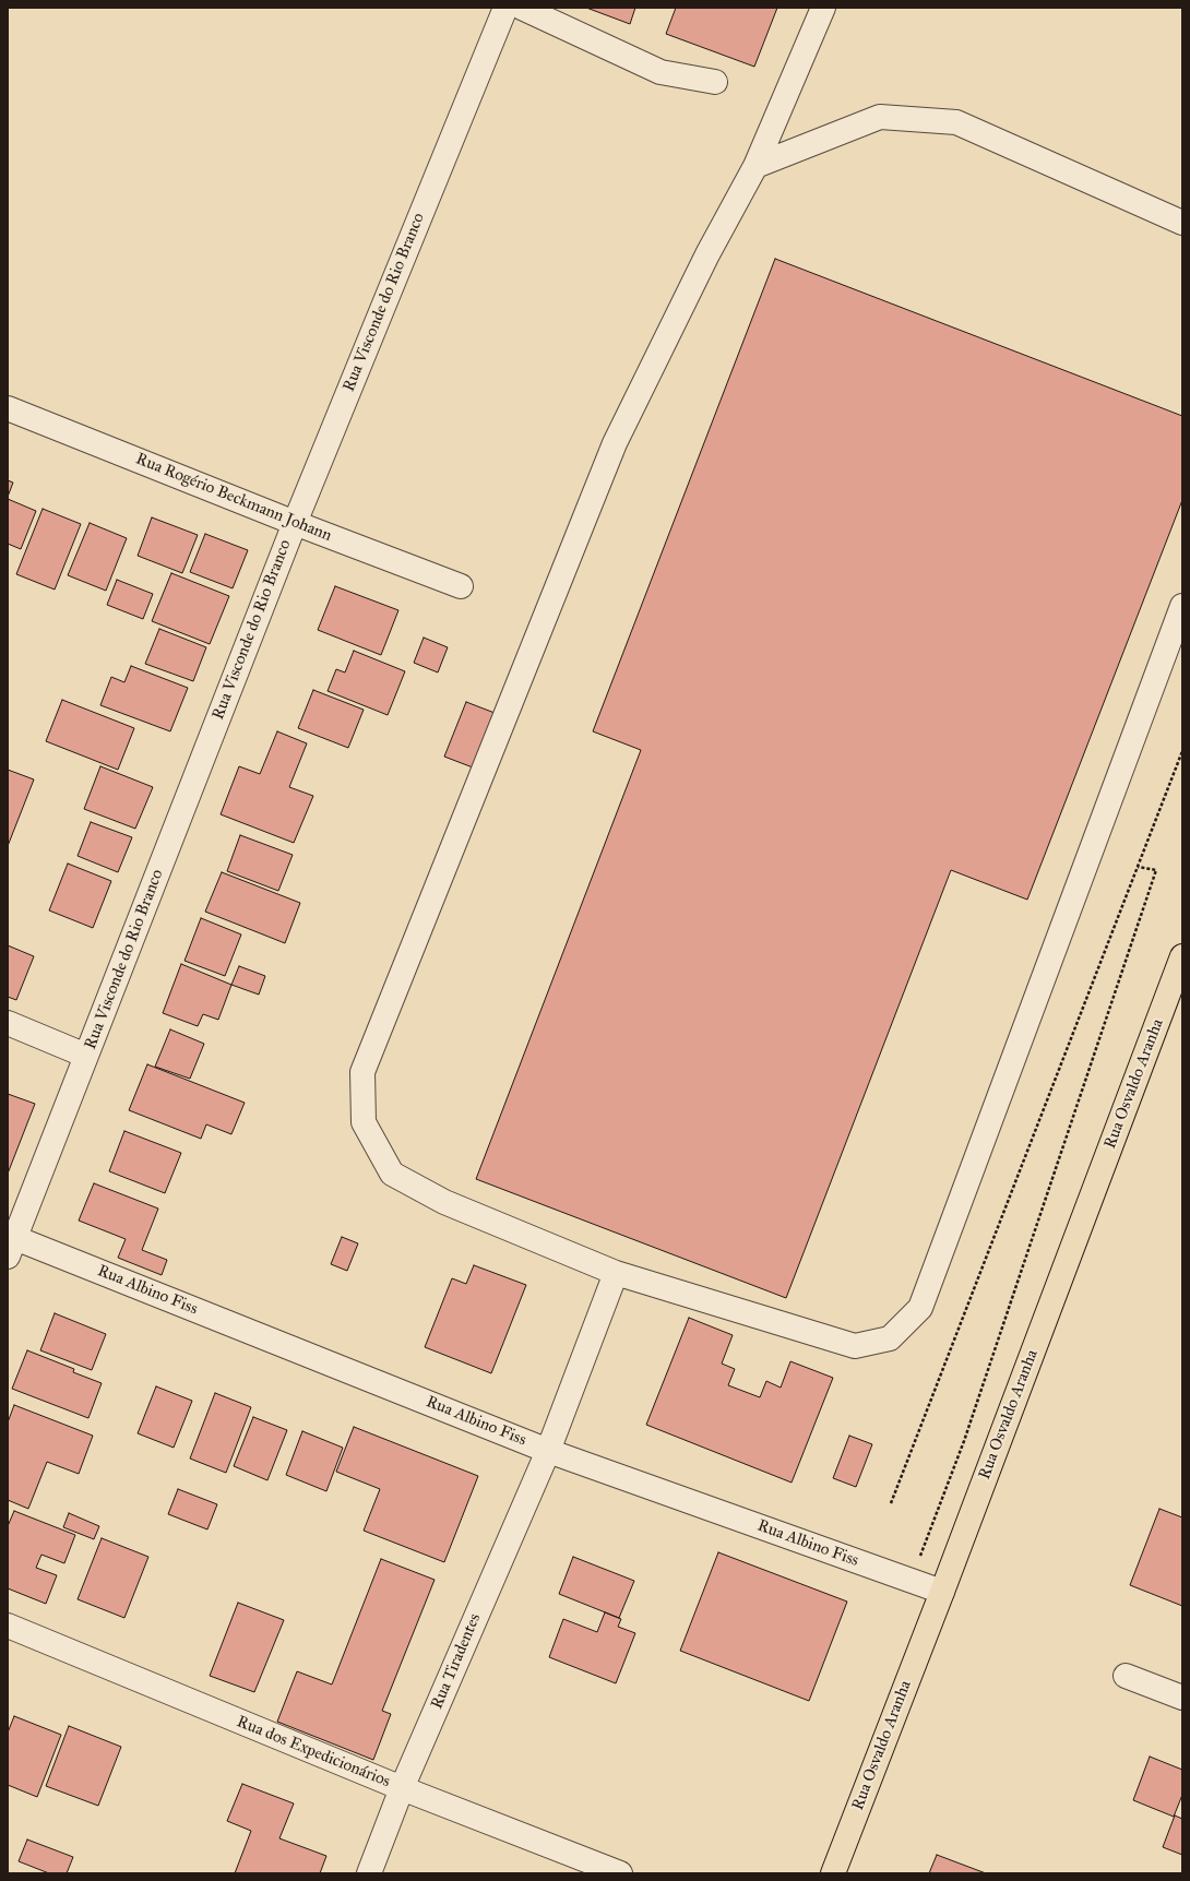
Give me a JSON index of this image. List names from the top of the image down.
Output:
{
  "streets": {
    "main road": ["Rua Osvaldo Aranha"],
    "street": [
      "Rua Visconde do Rio Branco",
      "Rua Rogério Beckmann Johann",
      "Rua Albino Fiss",
      "Rua Tiradentes",
      "Rua dos Expedicionários"
    ]
  },
  "crossings": [
    ["Rua Visconde do Rio Branco", "Rua Rogério Beckmann Johann"],
    ["Rua Visconde do Rio Branco", "Rua Albino Fiss"],
    ["Rua Osvaldo Aranha", "Rua Albino Fiss"],
    ["Rua Albino Fiss", "Rua Tiradentes"],
    ["Rua Tiradentes", "Rua dos Expedicionários"]
  ]
}
